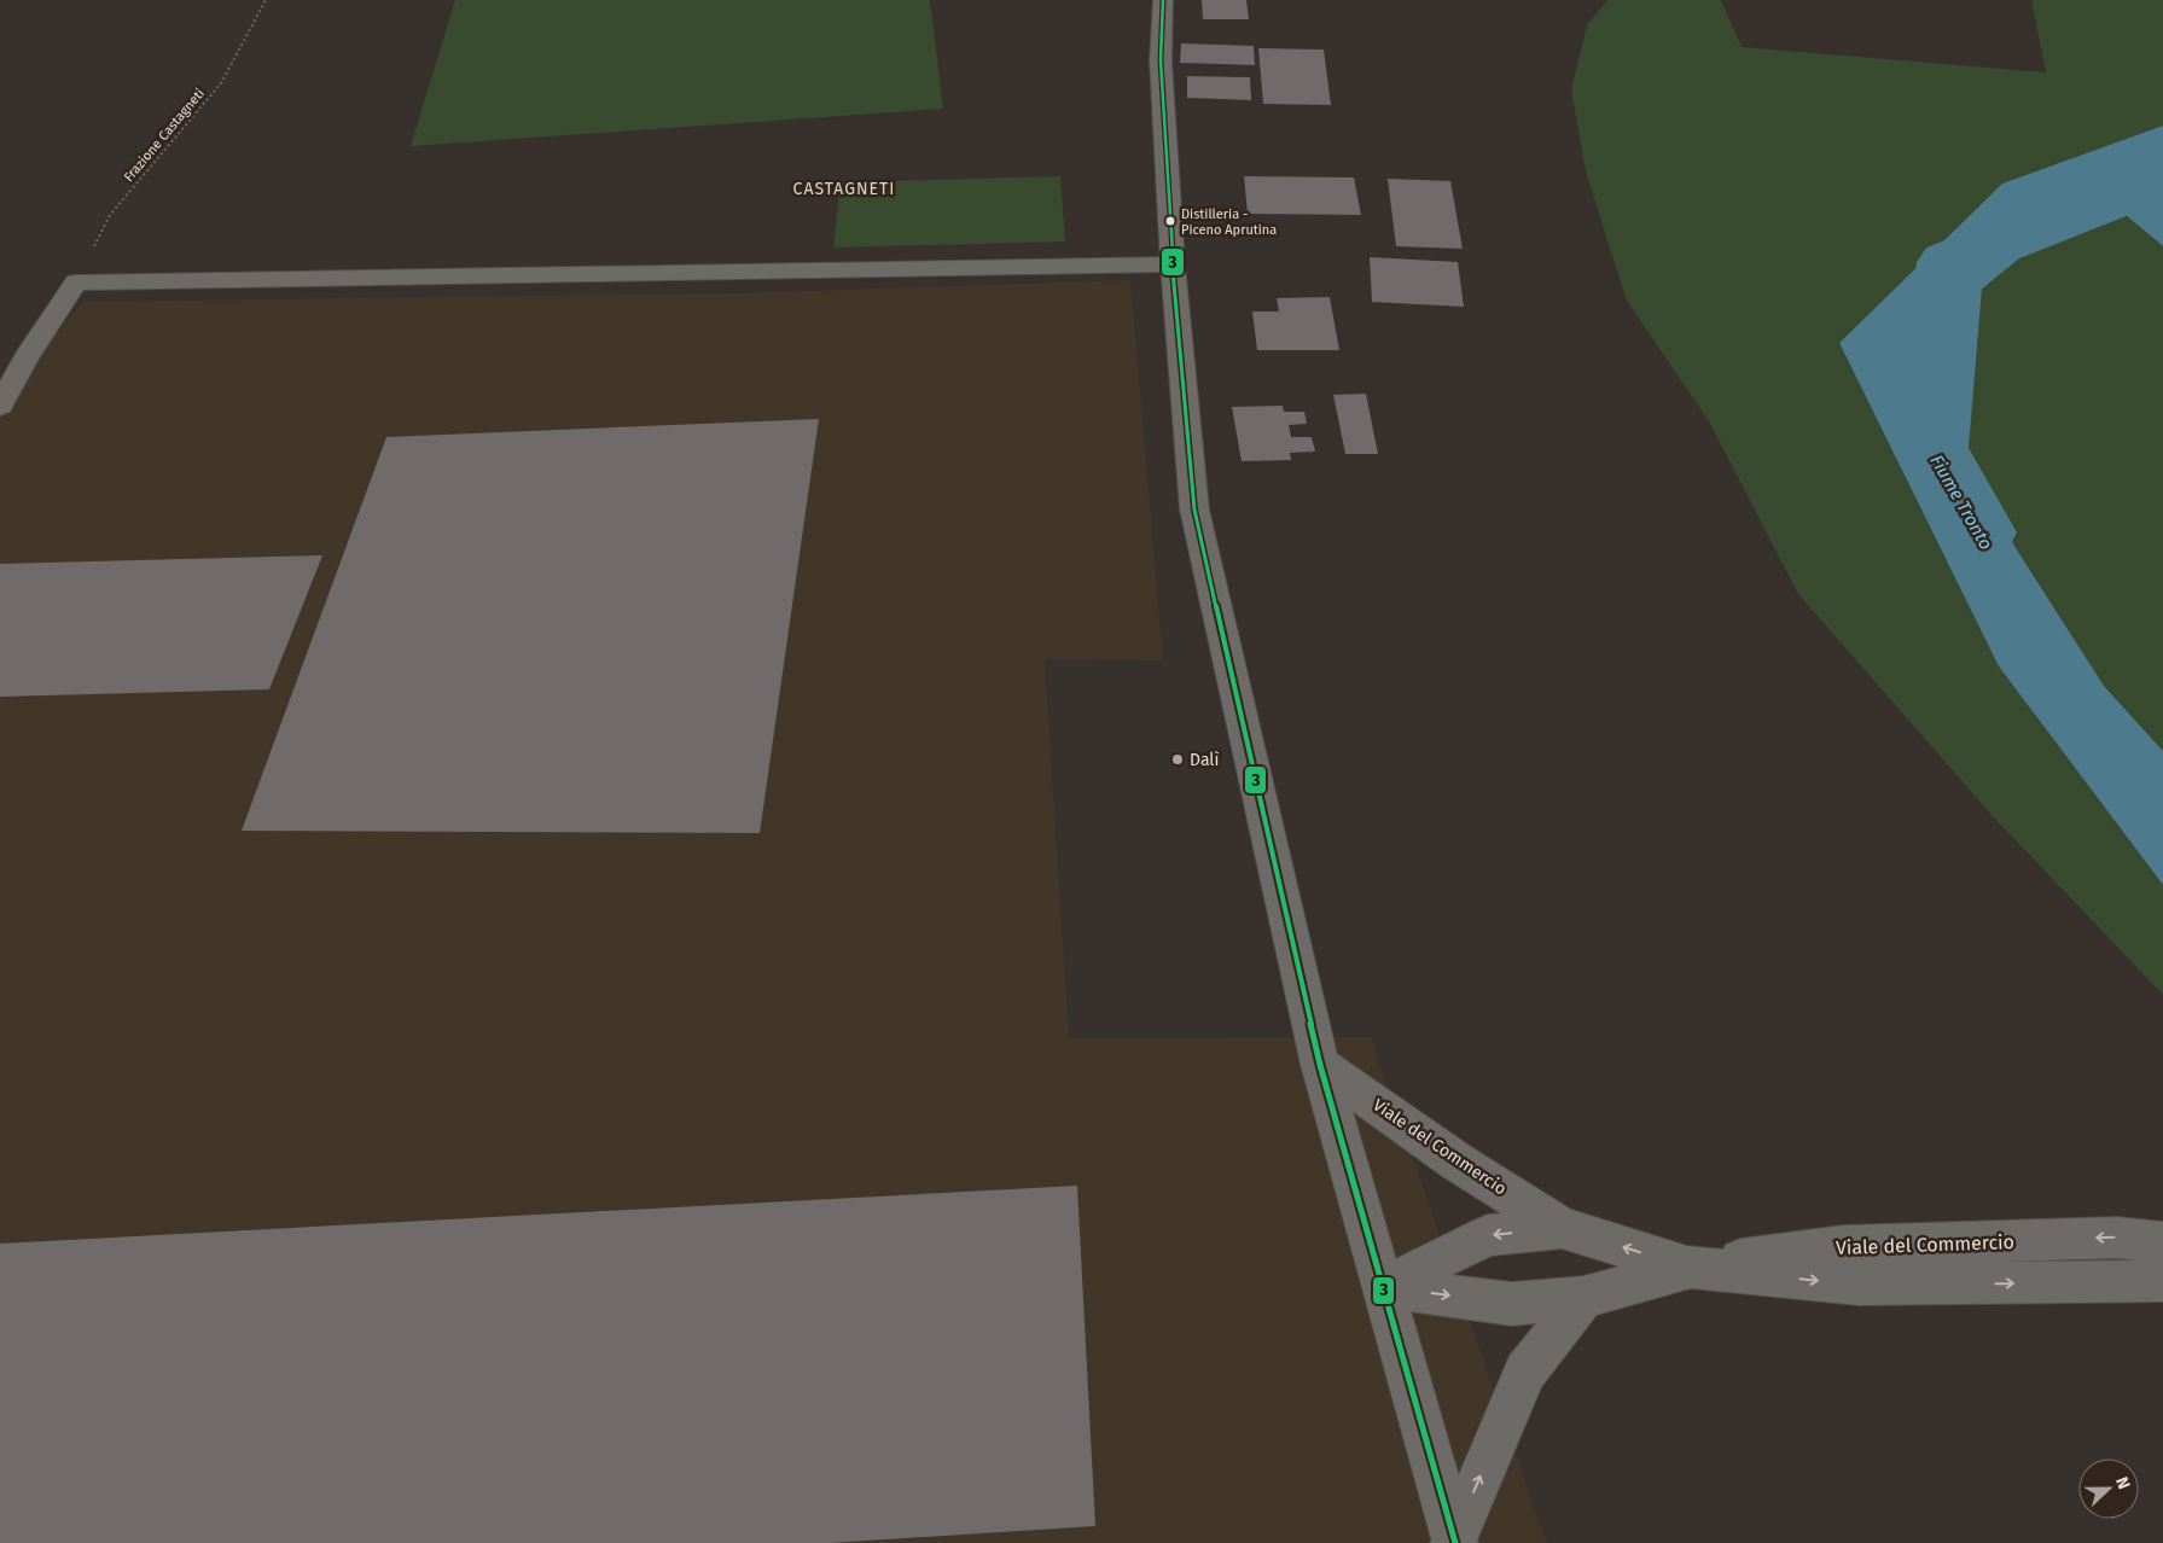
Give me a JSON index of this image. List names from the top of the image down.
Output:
{
  "streets": {
    "street": ["Viale del Commercio"],
    "path": ["Frazione Castagneti"]
  },
  "districts": ["CASTAGNETI"],
  "water": ["Fiume Tronto"],
  "places": ["Distilleria - Piceno Aprutina", "Dalì"],
  "lines": ["transit line 3"],
  "north": "right"
}
